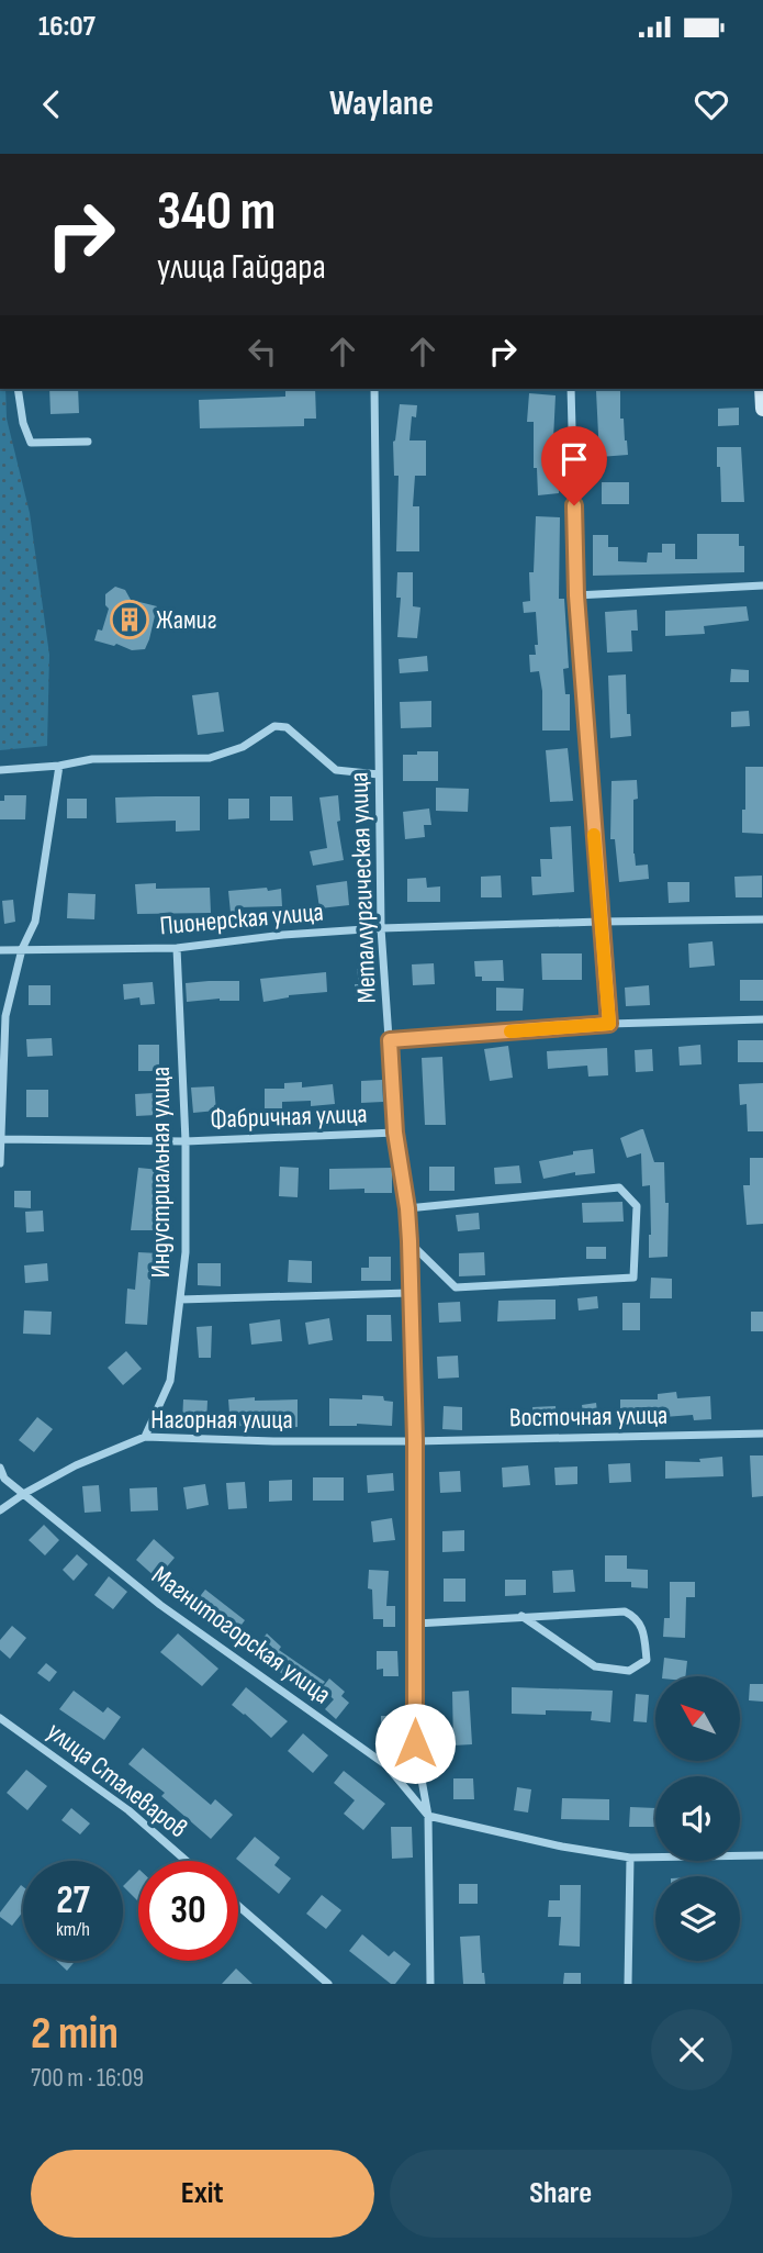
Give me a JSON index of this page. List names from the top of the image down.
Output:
{
  "streets": {
    "street": [
      "Металлургическая улица",
      "Пионерская улица",
      "Фабричная улица",
      "Индустриальная улица",
      "Восточная улица",
      "Нагорная улица",
      "Магнитогорская улица",
      "улица Сталеваров"
    ]
  },
  "crossings": [
    ["Металлургическая улица", "Пионерская улица"],
    ["Металлургическая улица", "Фабричная улица"],
    ["Металлургическая улица", "Восточная улица"],
    ["Металлургическая улица", "Нагорная улица"],
    ["Металлургическая улица", "Магнитогорская улица"],
    ["Пионерская улица", "Индустриальная улица"],
    ["Фабричная улица", "Индустриальная улица"],
    ["Индустриальная улица", "Нагорная улица"],
    ["Восточная улица", "Нагорная улица"],
    ["Нагорная улица", "Магнитогорская улица"]
  ],
  "places": {
    "building": ["Жамиг"]
  },
  "north": "top left",
  "page": {
    "status": "16:07",
    "header": "Waylane",
    "turn": ["340 m", "улица Гайдара"],
    "speed": "27 km/h",
    "limit": "30",
    "heading": ["2 min", "700 m · 16:09"],
    "buttons": ["Exit", "Share"]
  }
}
